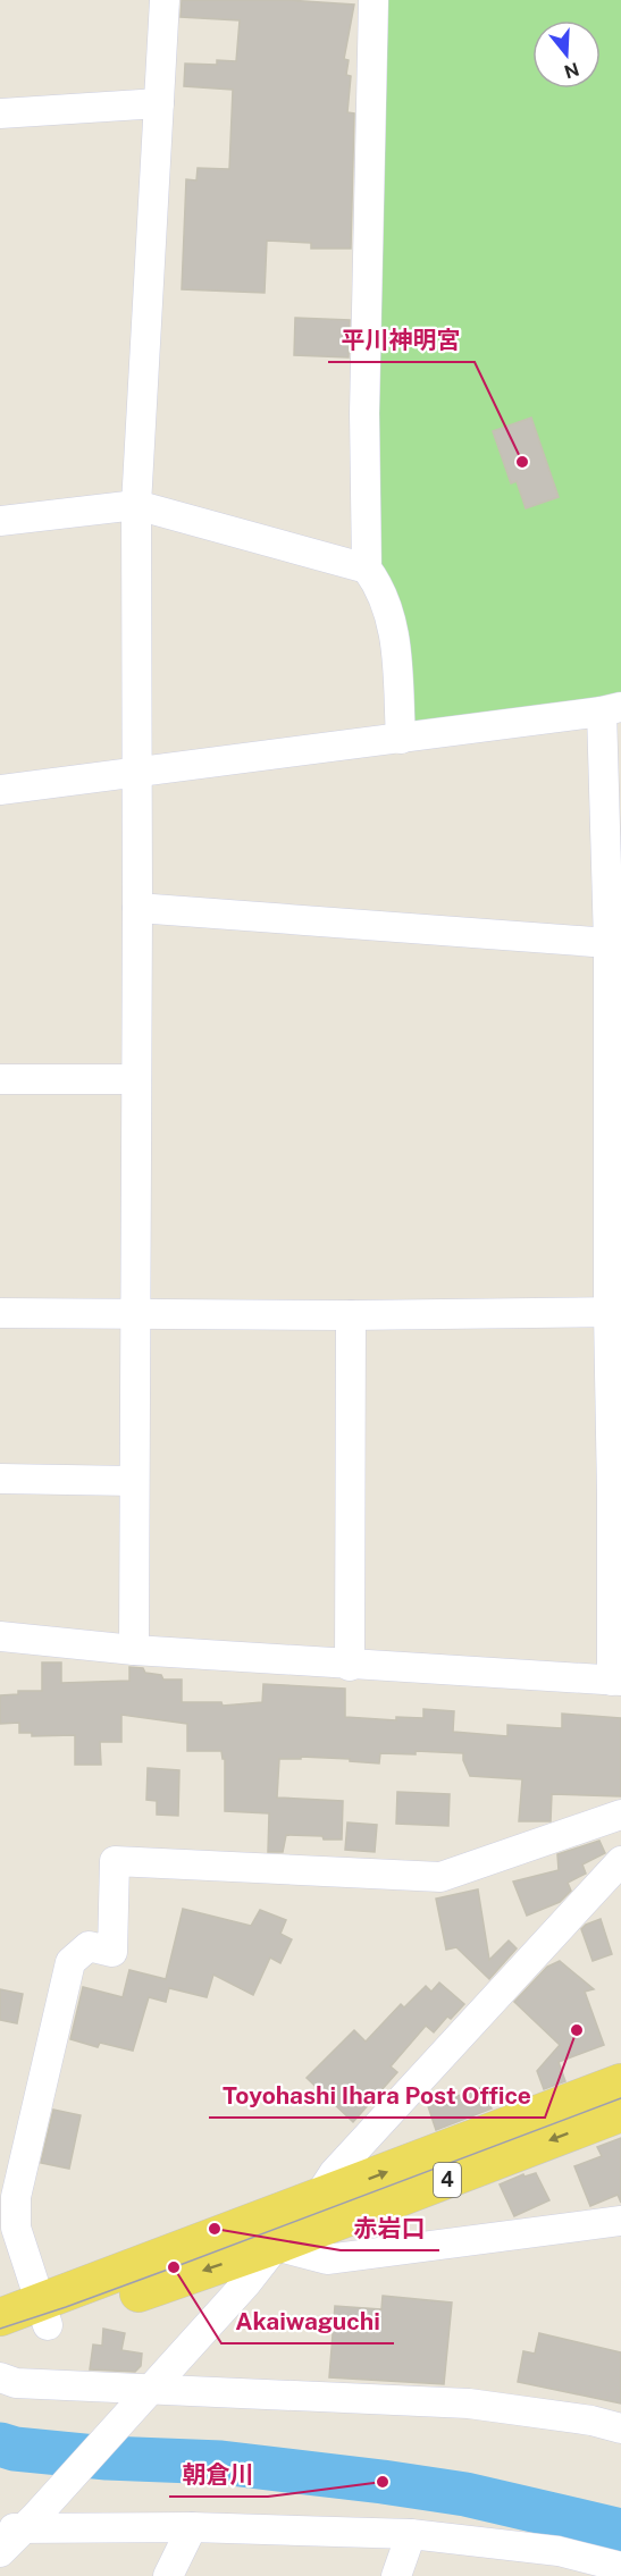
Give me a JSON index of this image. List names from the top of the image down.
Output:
{
  "streets": {
    "main road": ["4"]
  },
  "places": [
    "平川神明宮",
    "Toyohashi Ihara Post Office",
    "赤岩口",
    "Akaiwaguchi",
    "朝倉川"
  ],
  "north": "bottom"
}
